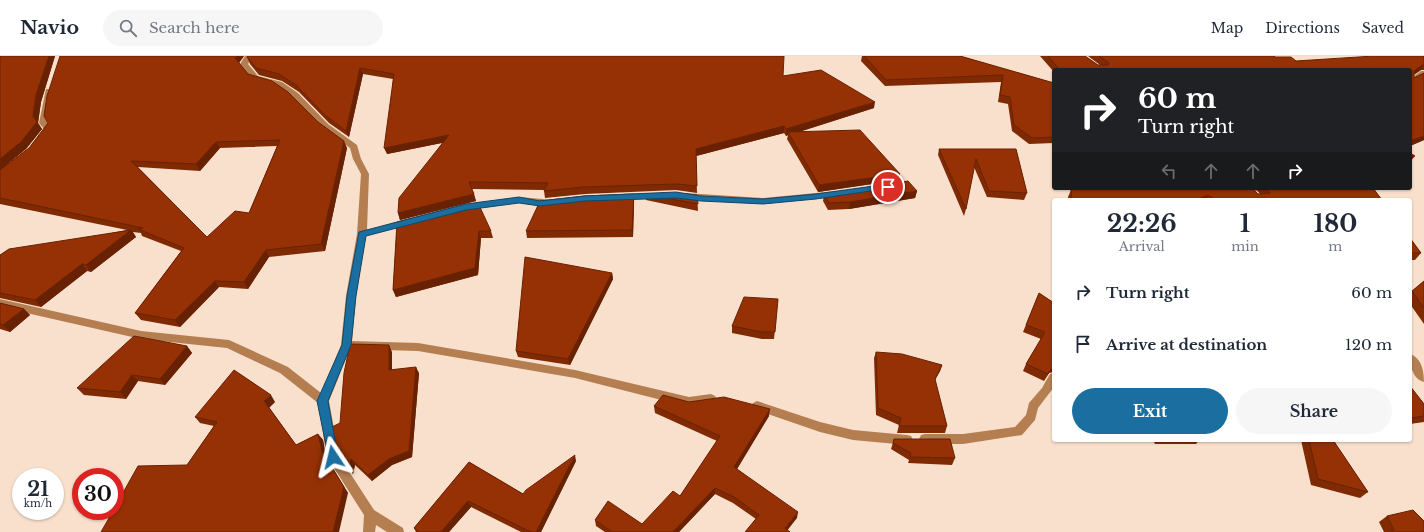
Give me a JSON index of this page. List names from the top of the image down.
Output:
{
  "page": {
    "header": "Navio",
    "search": "Search here",
    "nav": ["Map", "Directions", "Saved"],
    "turn": ["60 m", "Turn right"],
    "eta": [
      "22:26",
      "Arrival",
      "1",
      "min",
      "180",
      "m"
    ],
    "list": [
      {
        "name": "Turn right",
        "value": "60 m"
      },
      {
        "name": "Arrive at destination",
        "value": "120 m"
      }
    ],
    "buttons": ["Exit", "Share"],
    "speed": "21 km/h",
    "limit": "30"
  }
}
